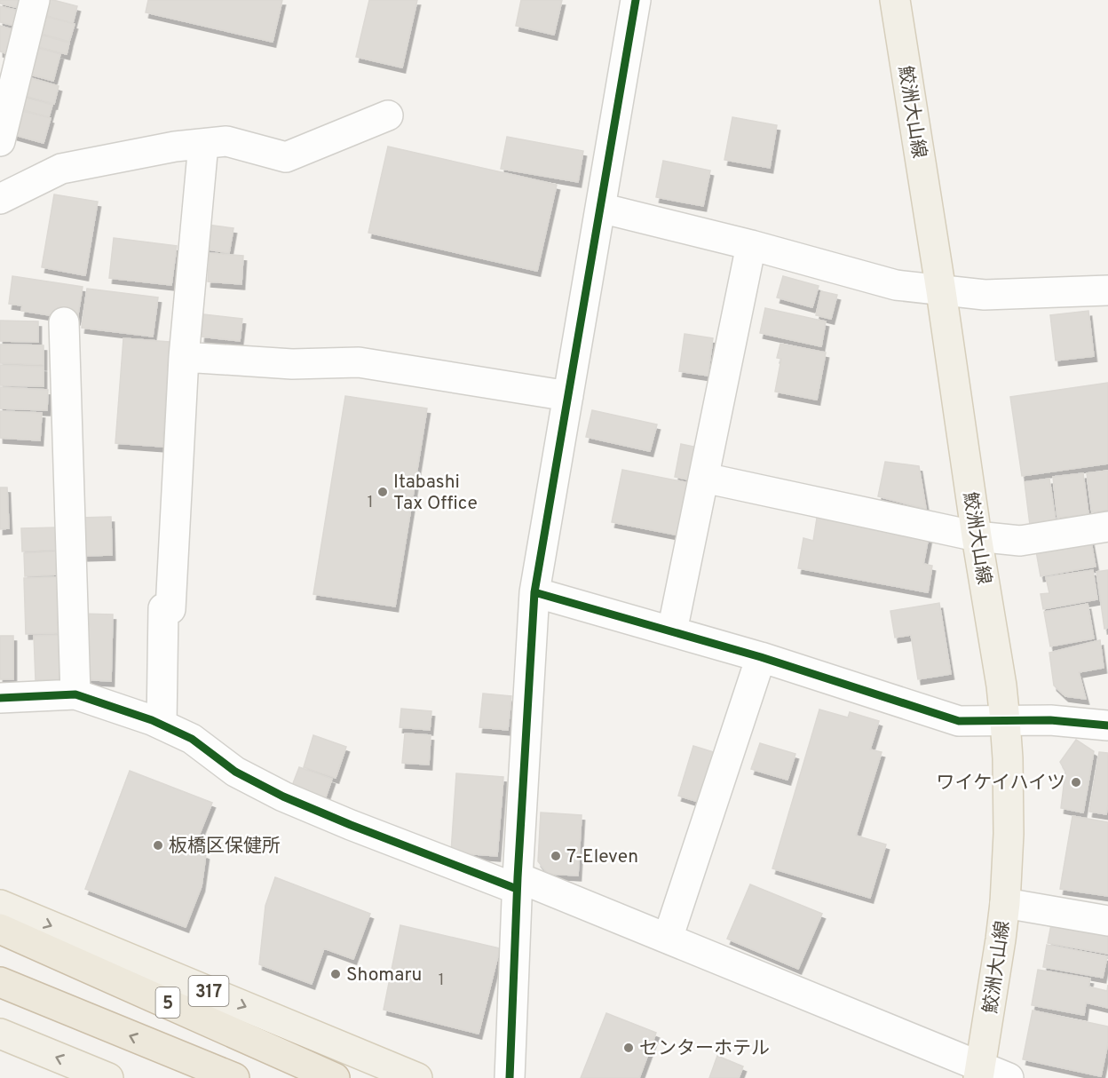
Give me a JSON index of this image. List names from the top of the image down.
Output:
{
  "streets": {
    "highway": ["5"],
    "main road": ["鮫洲大山線", "317"]
  },
  "places": [
    "Itabashi Tax Office",
    "ワイケイハイツ",
    "板橋区保健所",
    "7-Eleven",
    "Shomaru",
    "センターホテル"
  ],
  "house_numbers": ["1", "1"]
}
